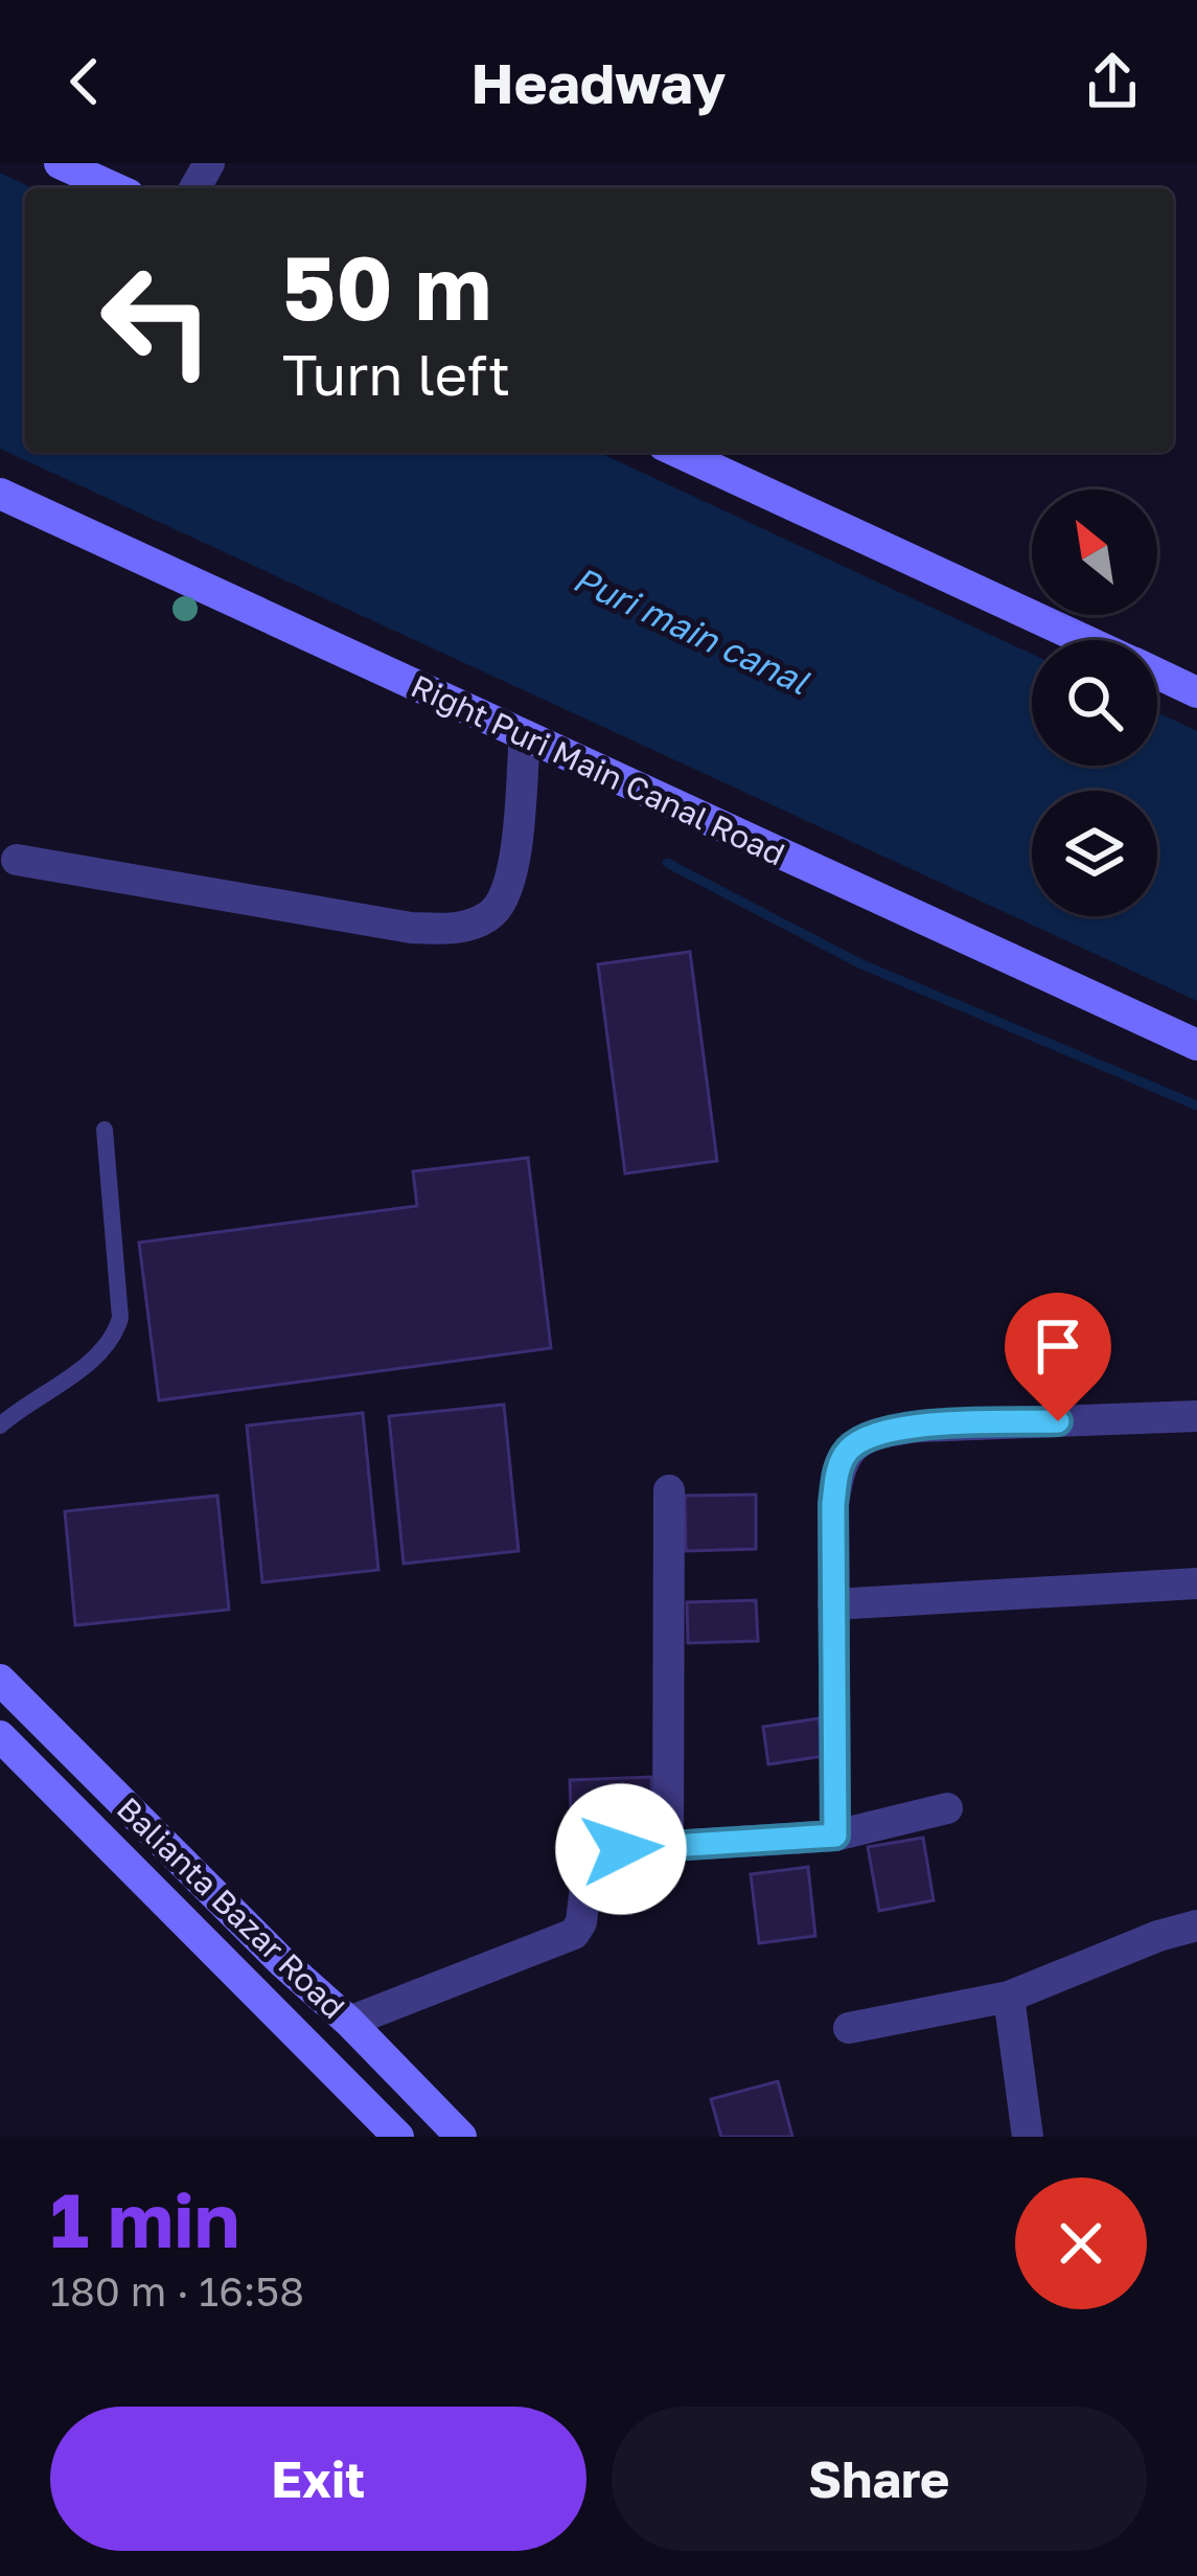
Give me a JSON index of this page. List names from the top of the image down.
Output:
{
  "streets": {
    "street": ["Right Puri Main Canal Road", "Balianta Bazar Road"]
  },
  "water": ["Puri main canal"],
  "north": "top left",
  "page": {
    "header": "Headway",
    "turn": ["50 m", "Turn left"],
    "heading": ["1 min", "180 m · 16:58"],
    "buttons": ["Exit", "Share"]
  }
}
